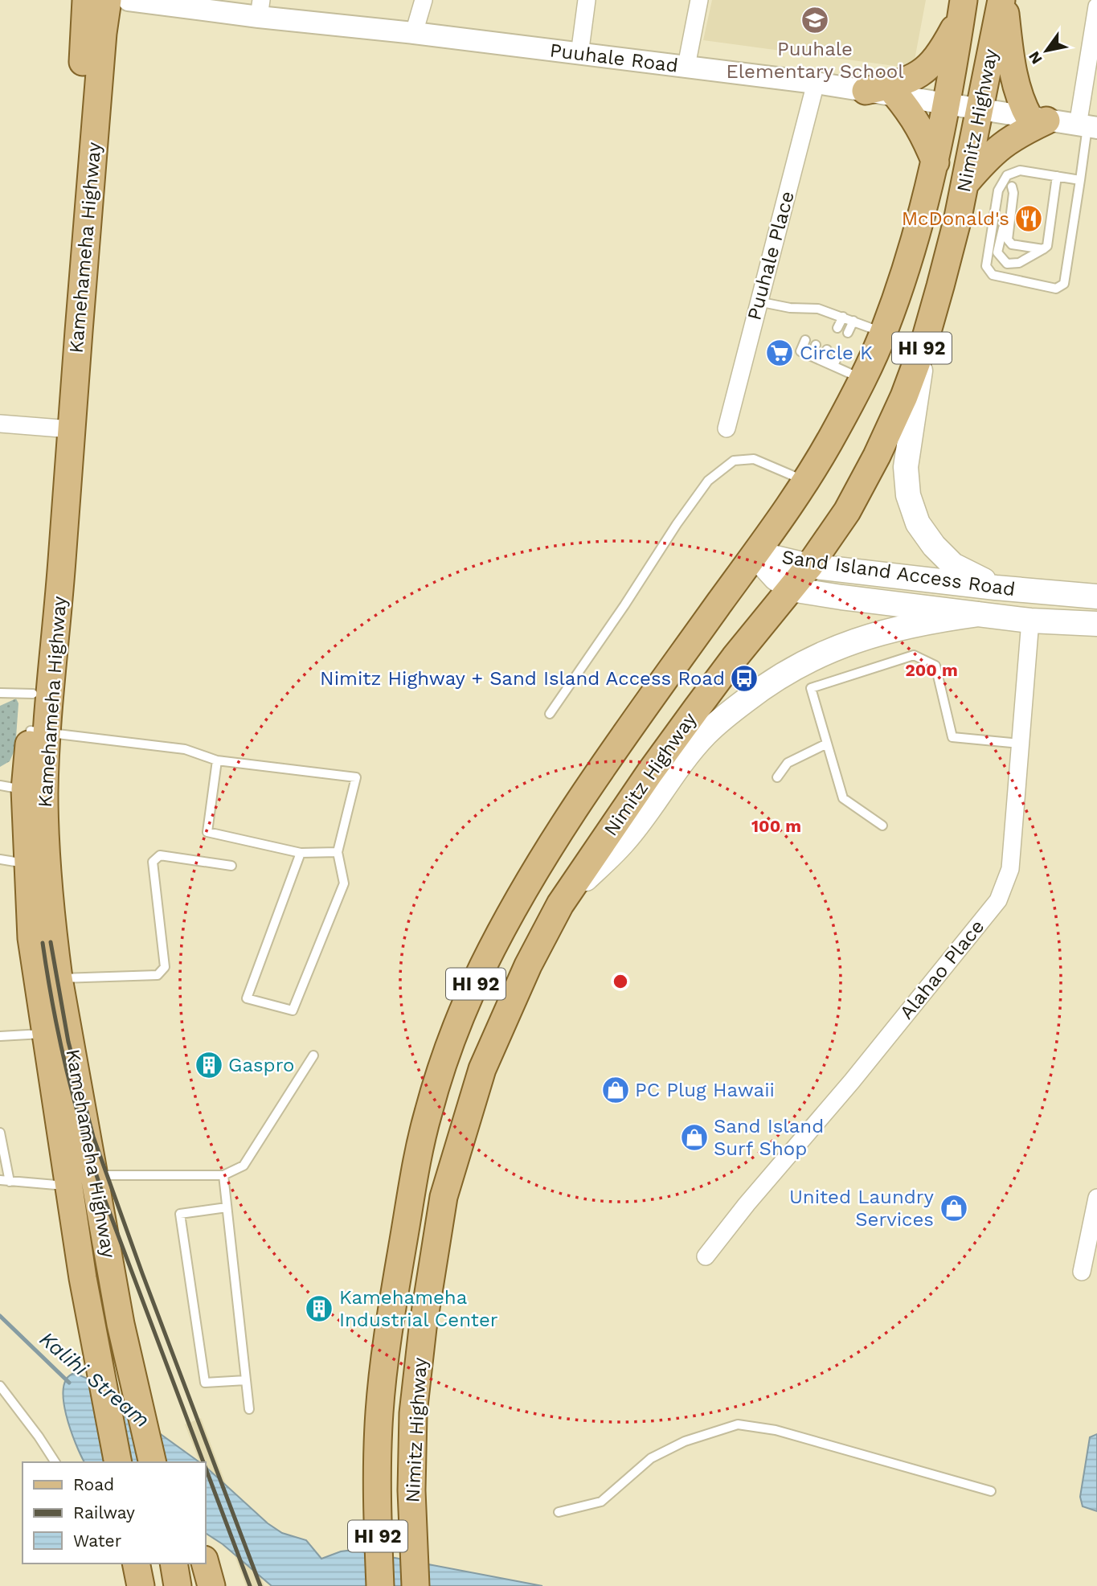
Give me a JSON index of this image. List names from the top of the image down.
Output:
{
  "streets": {
    "main road": [
      "Nimitz Highway",
      "Kamehameha Highway",
      "HI 92",
      "Sand Island Access Road"
    ],
    "street": ["Puuhale Road", "Puuhale Place", "Alahao Place"]
  },
  "crossings": [
    ["Puuhale Road", "Nimitz Highway"],
    ["Puuhale Road", "Puuhale Place"],
    ["Nimitz Highway", "Sand Island Access Road"],
    ["Sand Island Access Road", "Alahao Place"]
  ],
  "water": ["Kalihi Stream"],
  "places": {
    "school or university": ["Puuhale Elementary School"],
    "restaurant": ["McDonald's"],
    "supermarket": ["Circle K"],
    "bus stop": ["Nimitz Highway + Sand Island Access Road"],
    "building": ["Gaspro", "Kamehameha Industrial Center"],
    "shop": ["PC Plug Hawaii", "Sand Island Surf Shop", "United Laundry Services"]
  },
  "legend": ["Road", "Railway", "Water"],
  "north": "bottom left",
  "rings": ["200 m", "100 m"]
}
